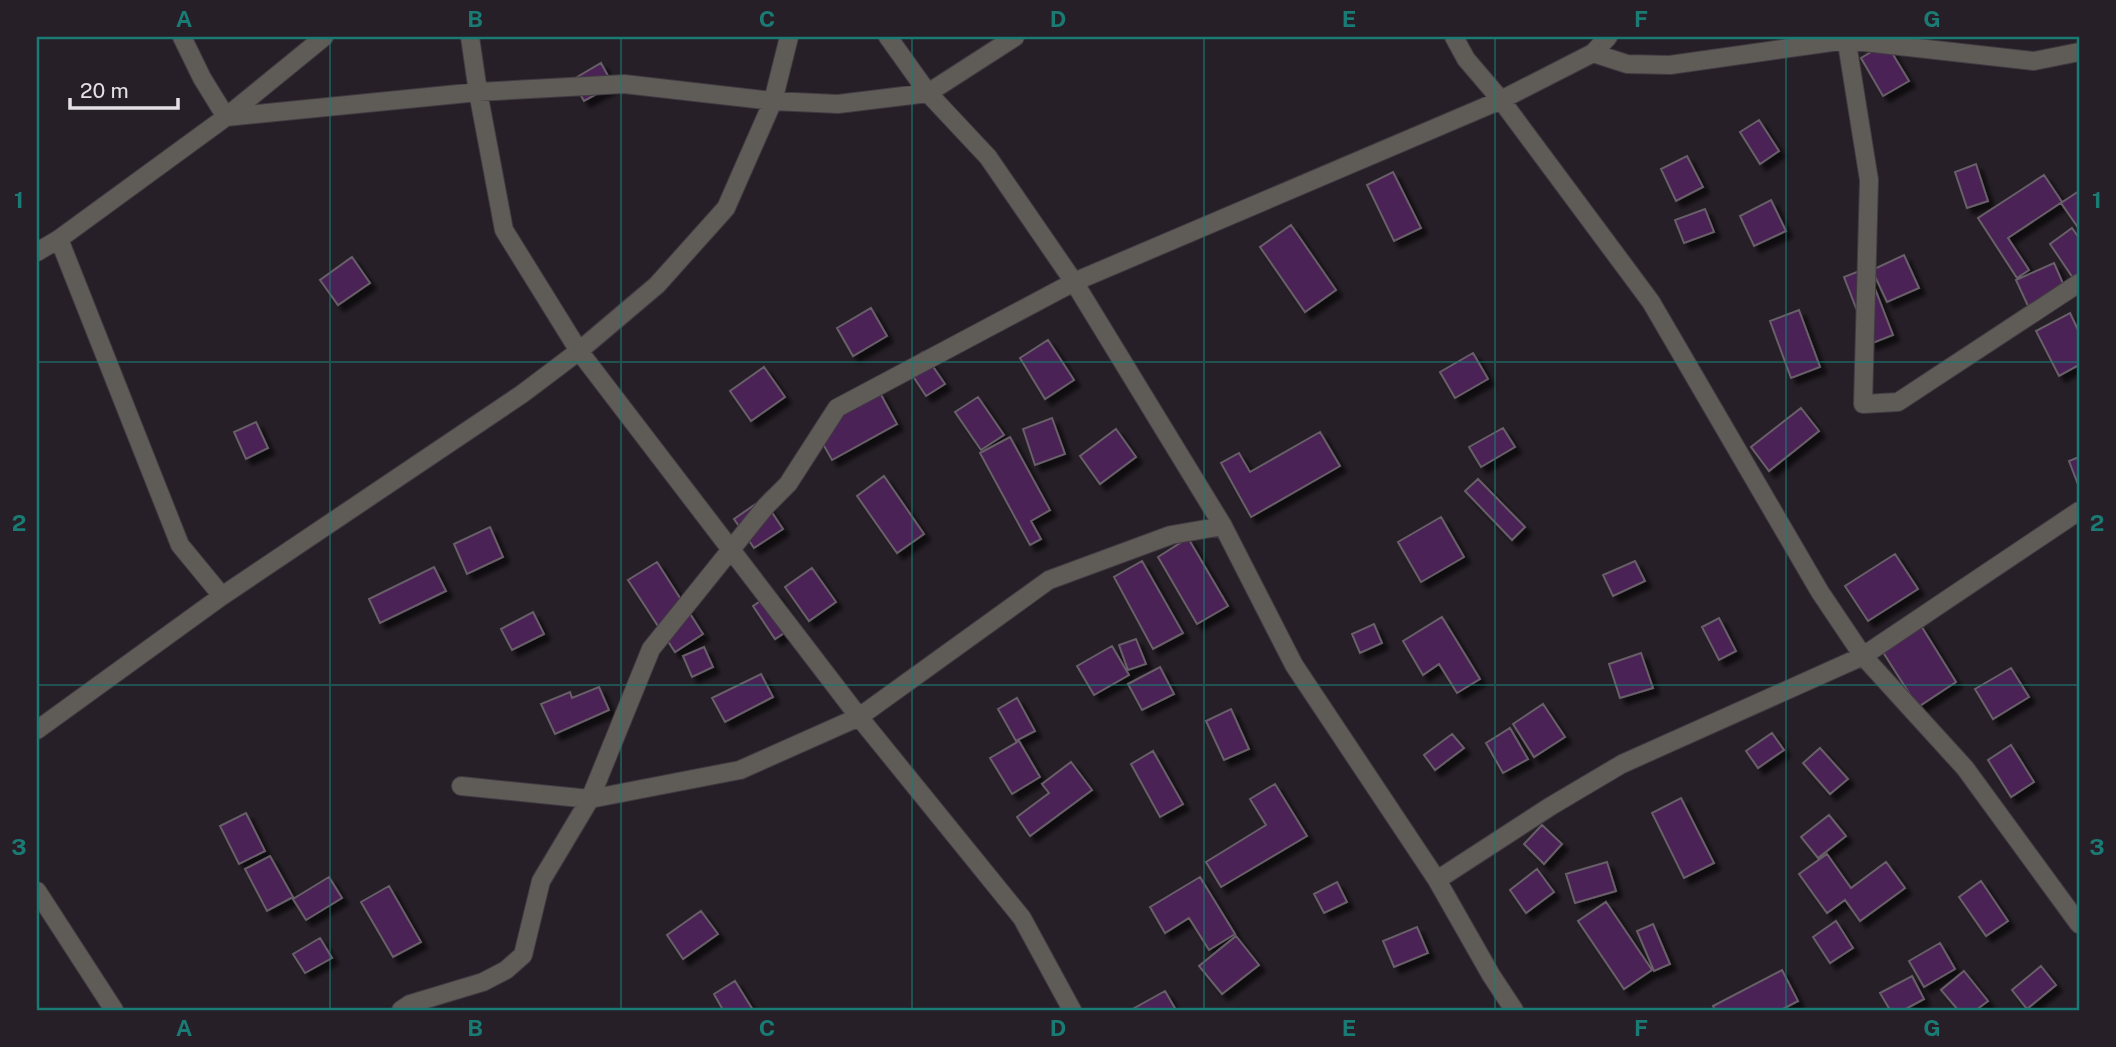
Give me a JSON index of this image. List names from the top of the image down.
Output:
{
  "scale_bar": "20 m",
  "grid": {
    "columns": [
      "A",
      "B",
      "C",
      "D",
      "E",
      "F",
      "G"
    ],
    "rows": ["1", "2", "3"]
  }
}
